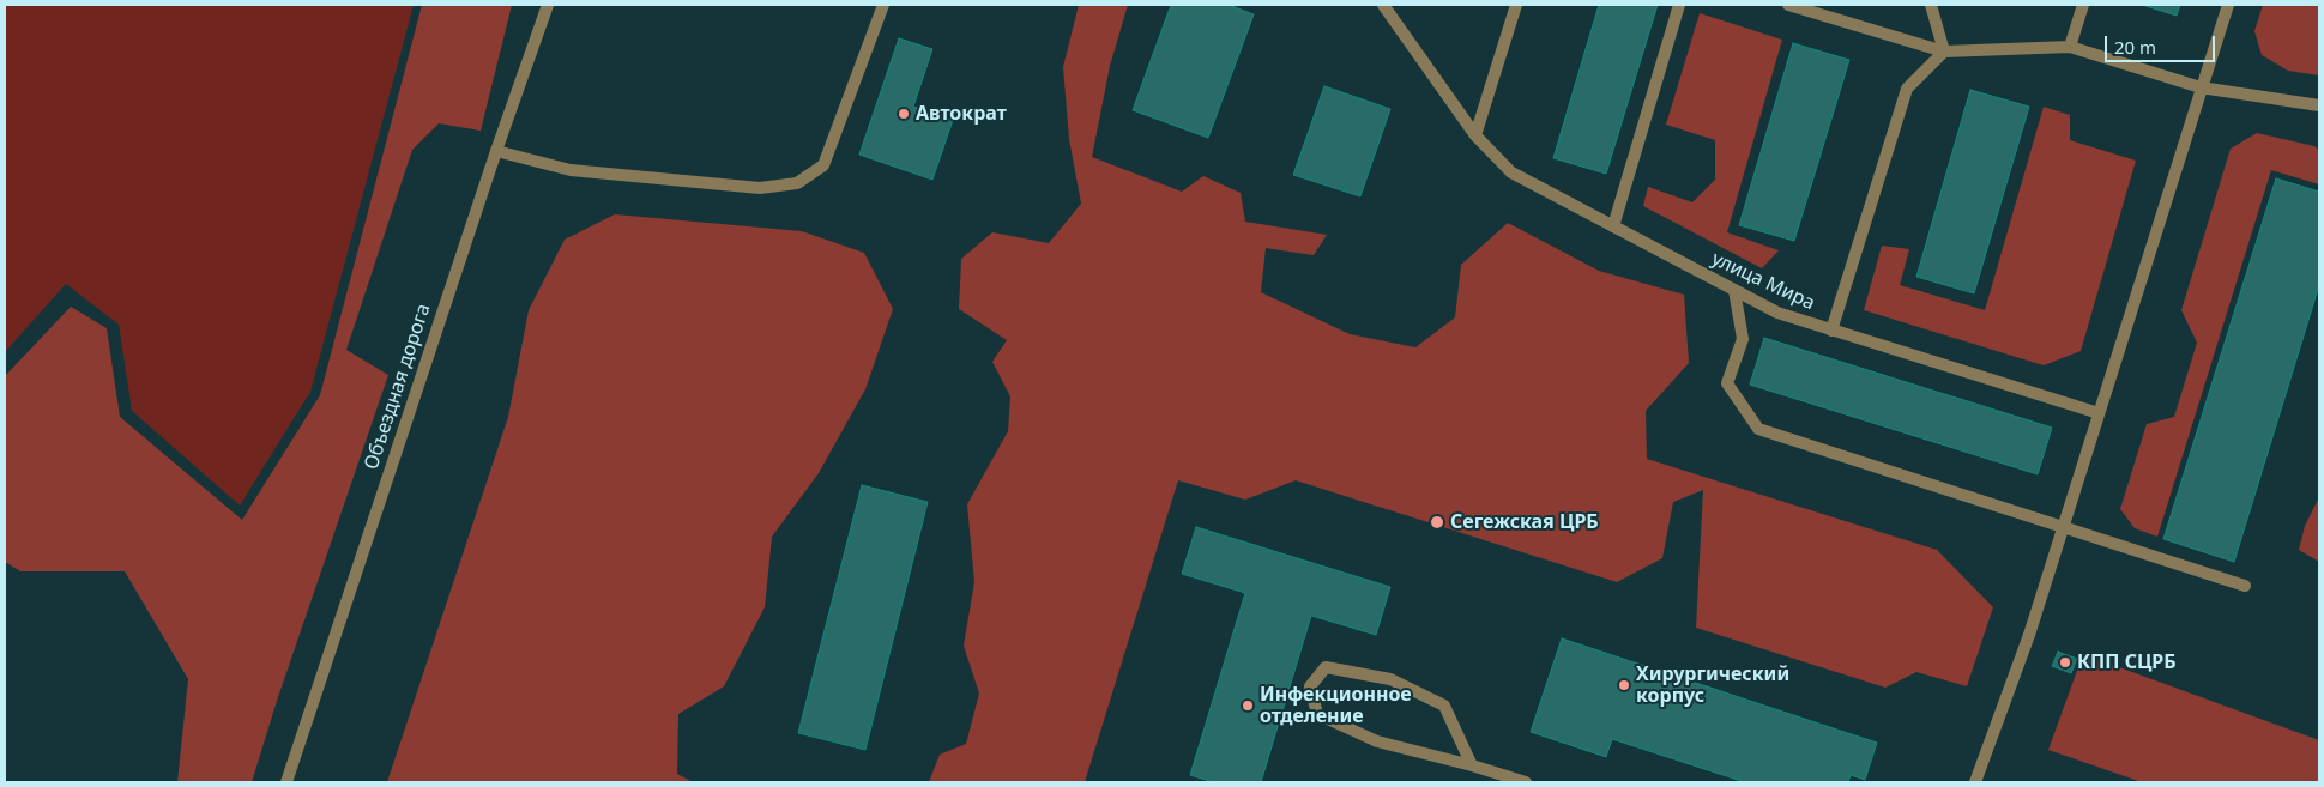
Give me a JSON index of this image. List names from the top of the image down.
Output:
{
  "streets": {
    "street": ["улица Мира", "Объездная дорога"]
  },
  "places": [
    "Автократ",
    "Сегежская ЦРБ",
    "КПП СЦРБ",
    "Хирургический корпус",
    "Инфекционное отделение"
  ],
  "scale_bar": "20 m"
}
